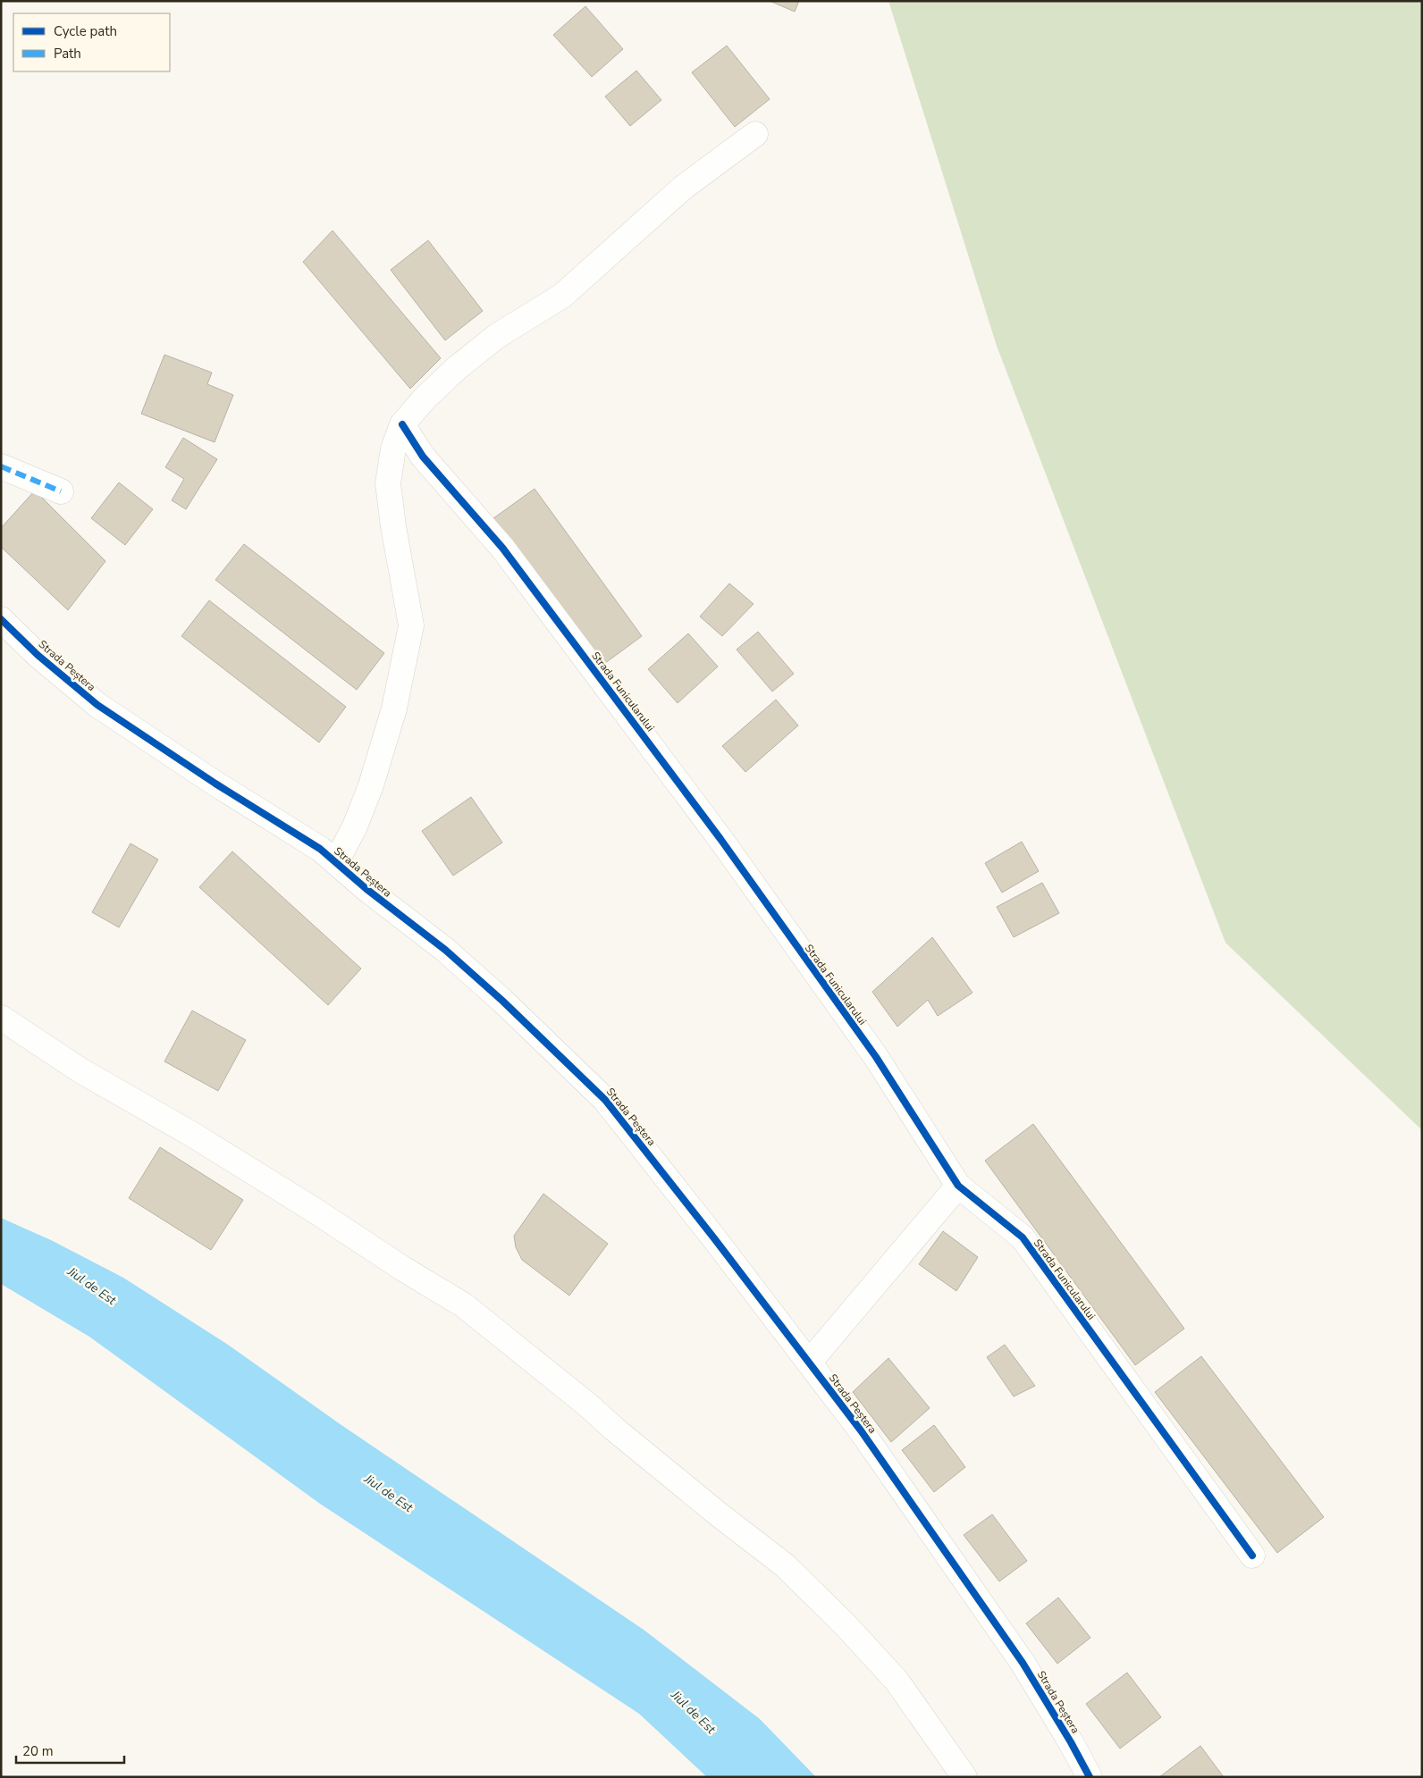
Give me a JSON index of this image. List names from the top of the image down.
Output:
{
  "streets": {
    "street": ["Strada Peștera", "Strada Funicularului"]
  },
  "water": ["Jiul de Est"],
  "legend": ["Cycle path", "Path"],
  "scale_bar": "20 m"
}
